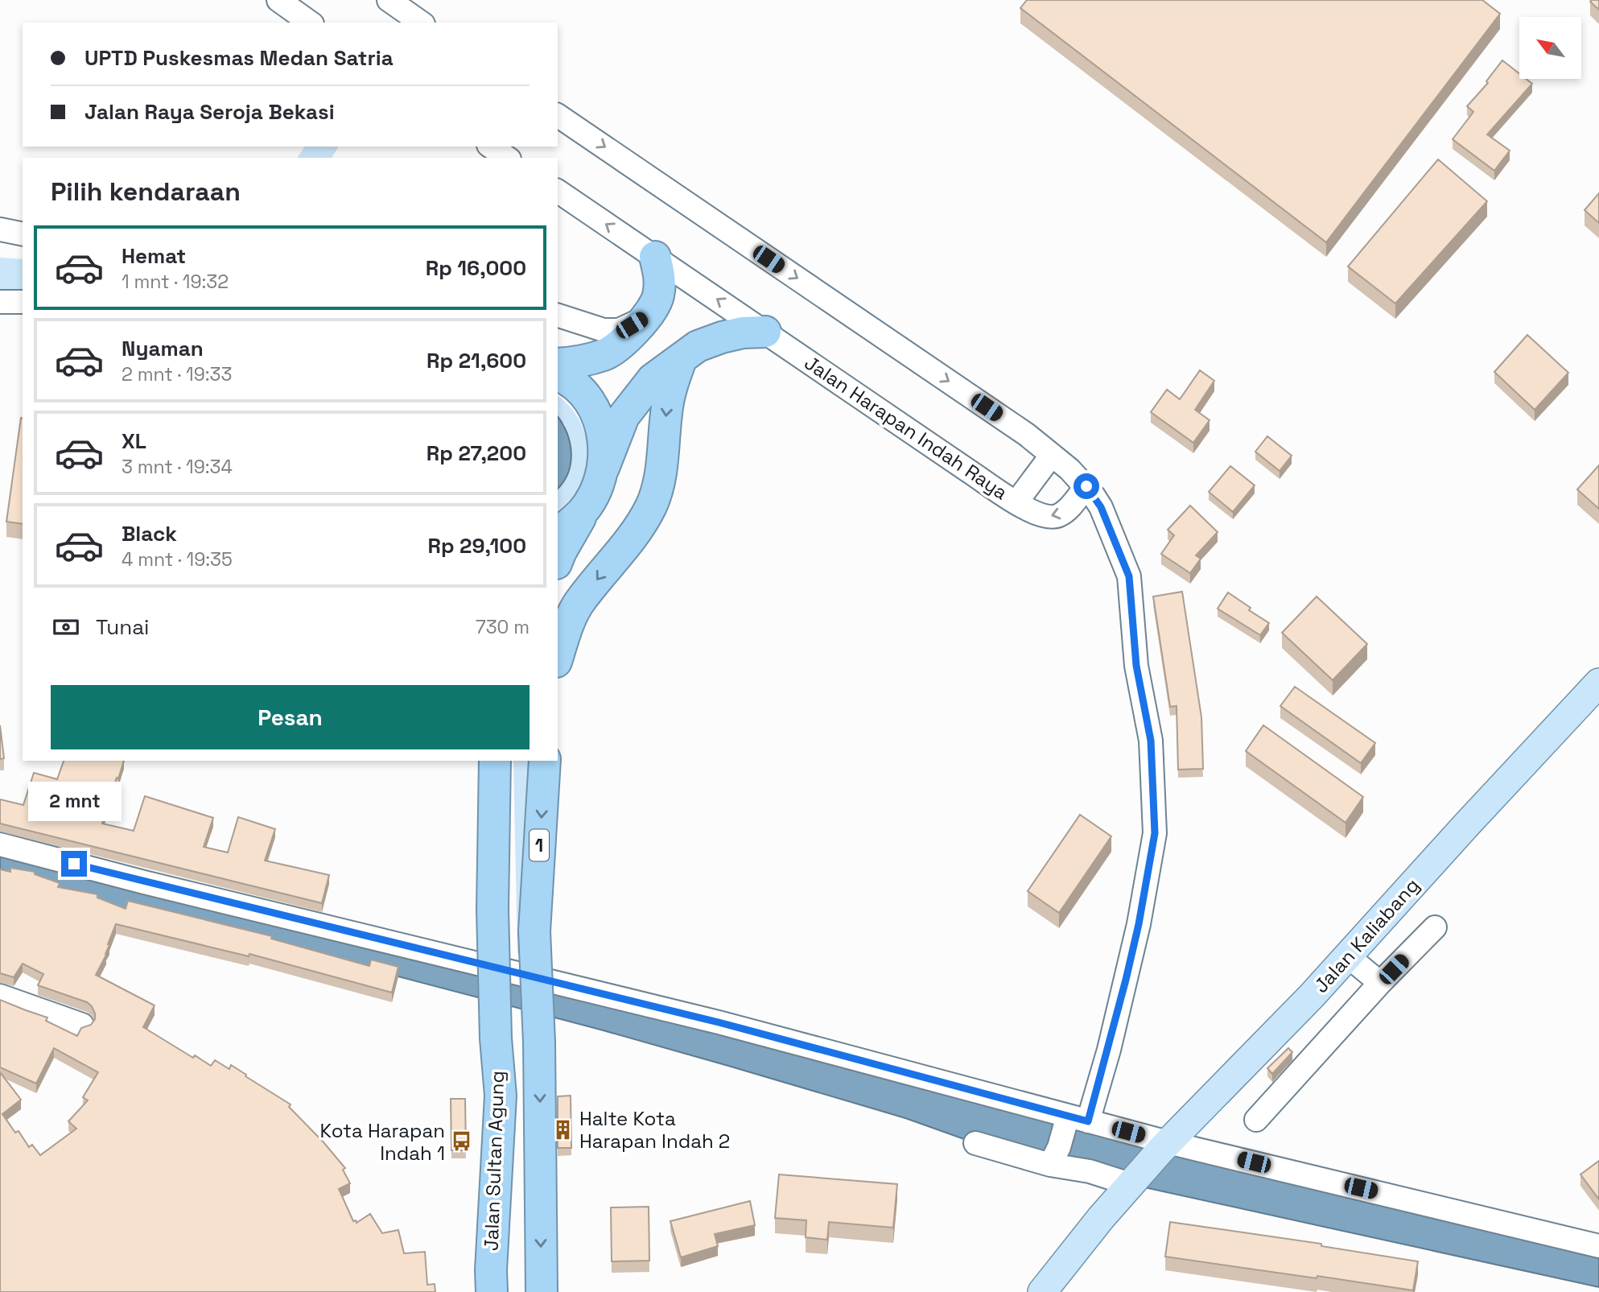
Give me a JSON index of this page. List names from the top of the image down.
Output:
{
  "streets": {
    "highway": ["1", "Jalan Sultan Agung"],
    "main road": ["Jalan Kaliabang"],
    "street": ["Jalan Harapan Indah Raya"]
  },
  "places": {
    "building": ["Halte Kota Harapan Indah 2"],
    "bus stop": ["Kota Harapan Indah 1"]
  },
  "north": "top left",
  "page": {
    "banner": ["UPTD Puskesmas Medan Satria", "Jalan Raya Seroja Bekasi"],
    "heading": "Pilih kendaraan",
    "list": [
      {
        "name": "Hemat",
        "note": "1 mnt · 19:32",
        "value": "Rp 16,000"
      },
      {
        "name": "Nyaman",
        "note": "2 mnt · 19:33",
        "value": "Rp 21,600"
      },
      {
        "name": "XL",
        "note": "3 mnt · 19:34",
        "value": "Rp 27,200"
      },
      {
        "name": "Black",
        "note": "4 mnt · 19:35",
        "value": "Rp 29,100"
      }
    ],
    "pay": ["Tunai", "730 m"],
    "buttons": "Pesan",
    "bubble": "2 mnt"
  }
}
